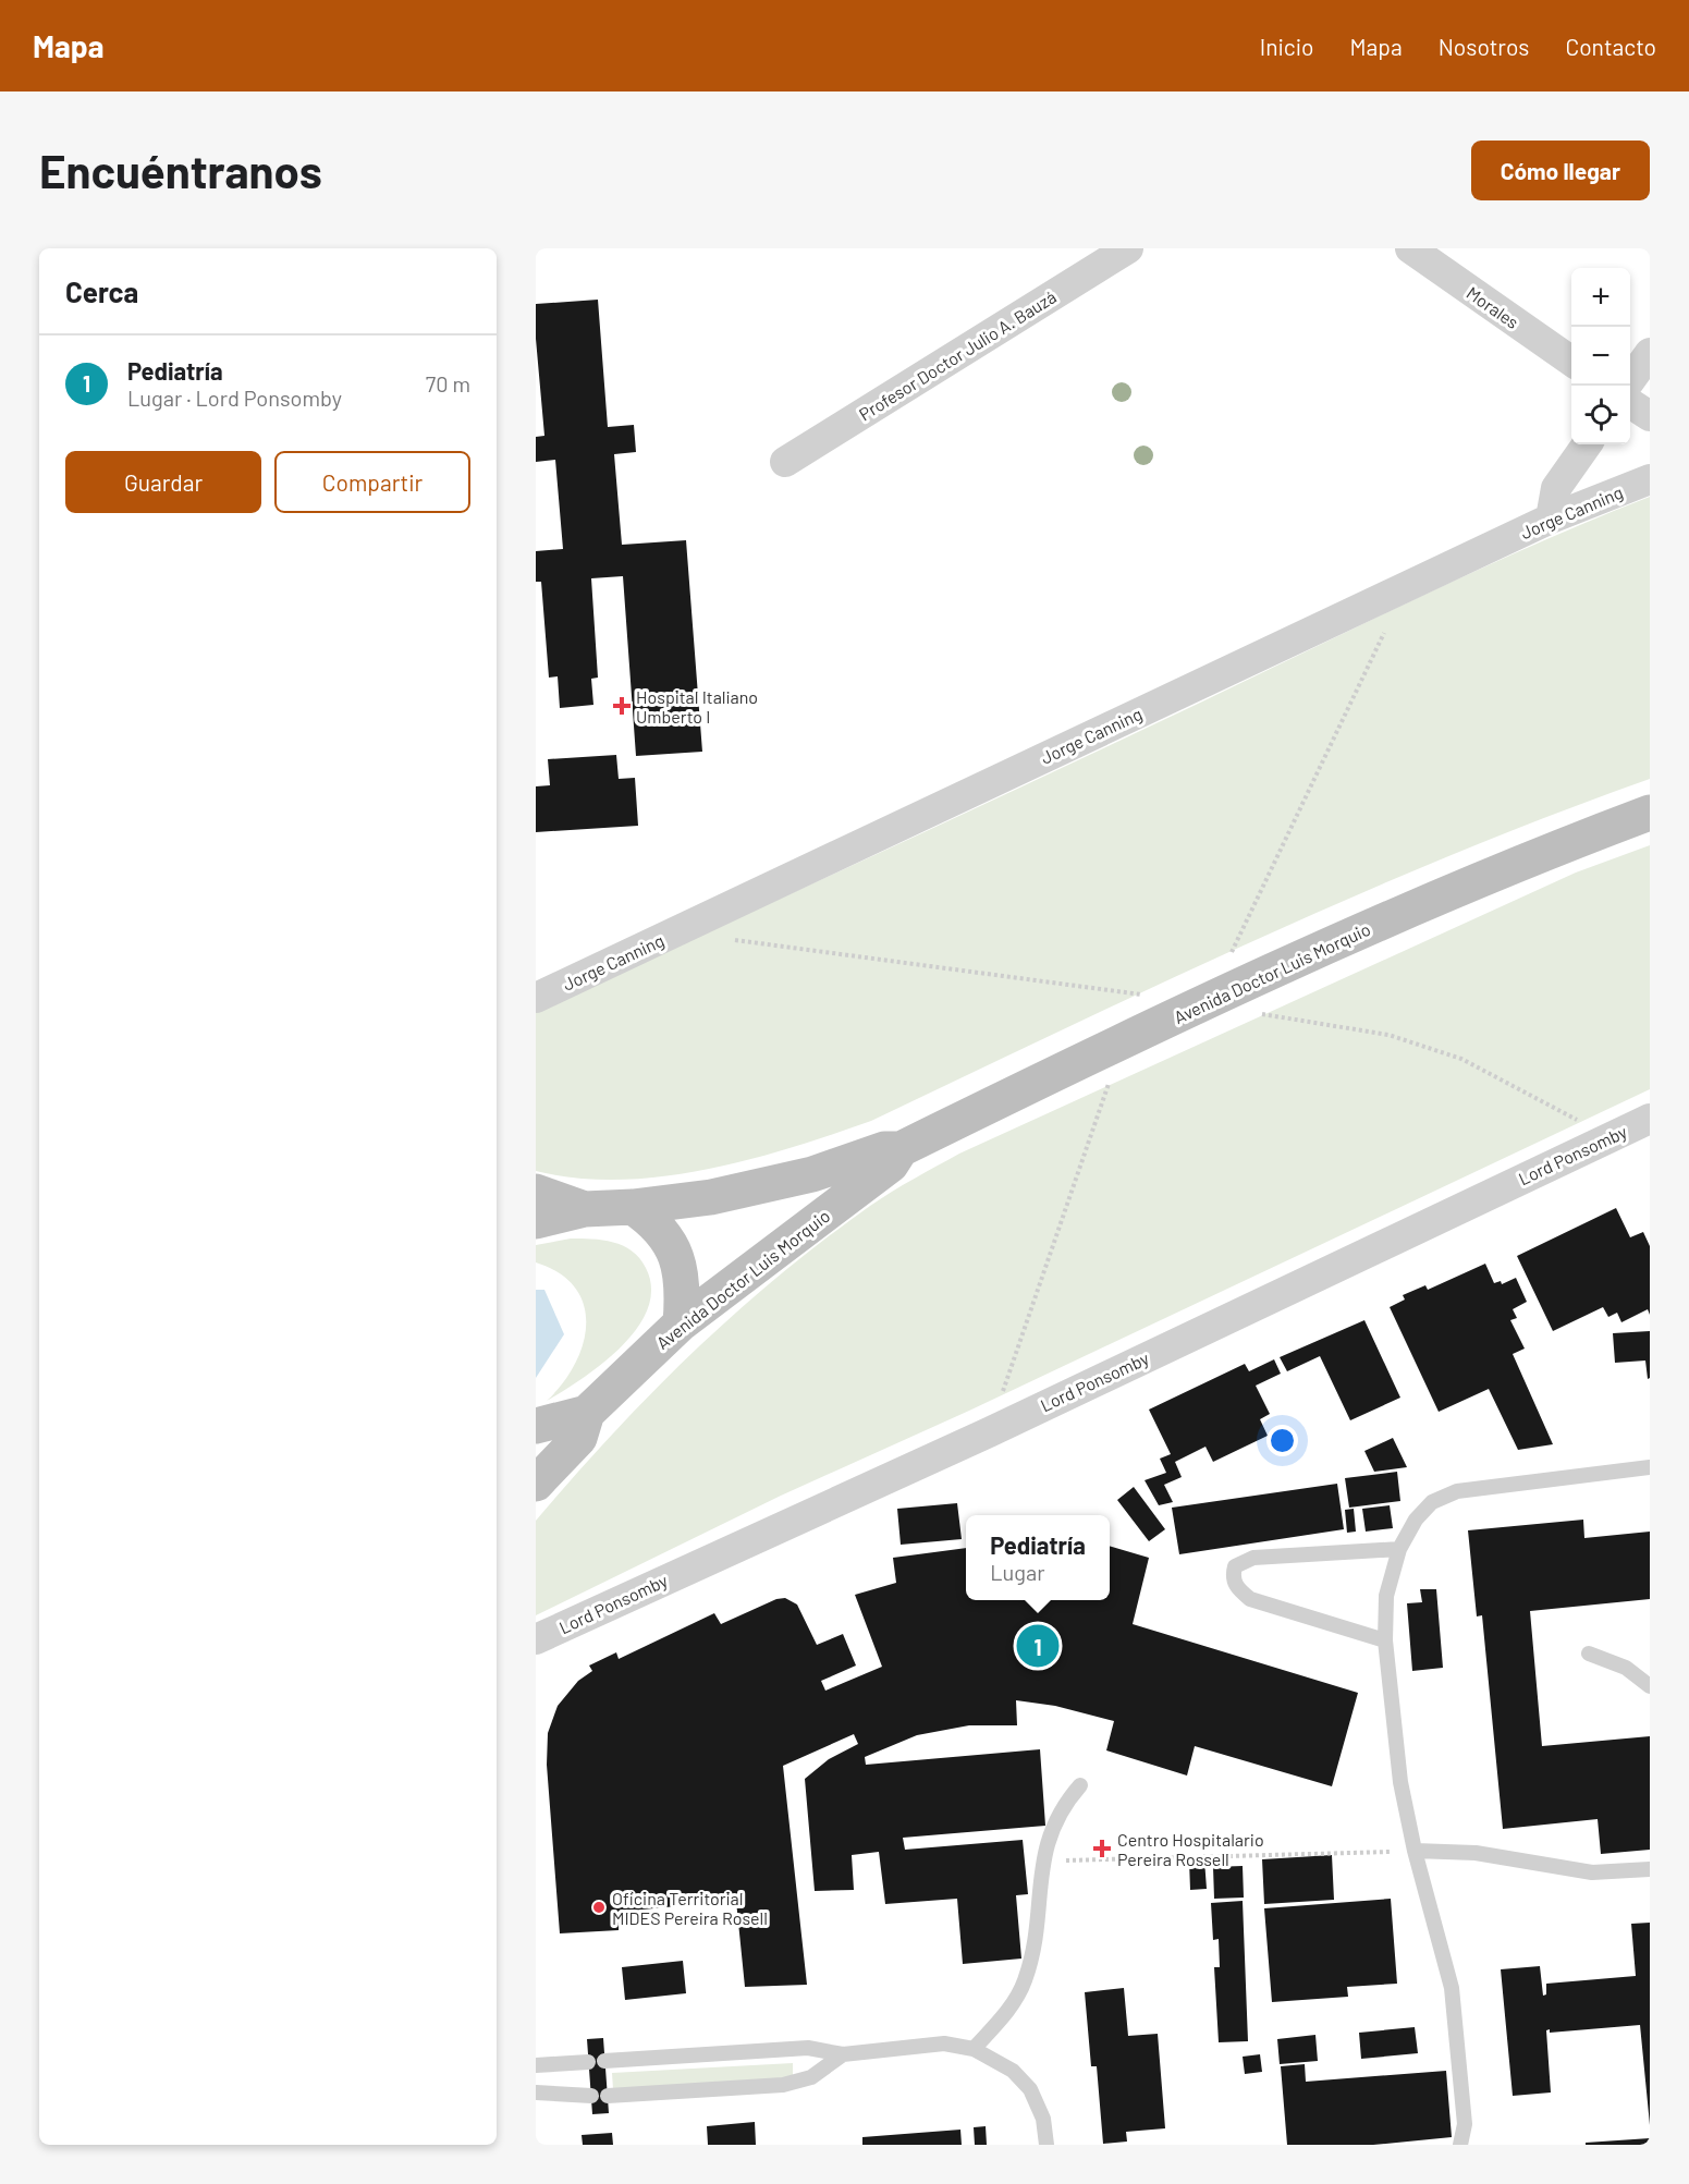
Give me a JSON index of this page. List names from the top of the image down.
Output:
{
  "streets": {
    "street": [
      "Morales",
      "Profesor Doctor Julio A. Bauzá",
      "Jorge Canning",
      "Avenida Doctor Luis Morquio",
      "Lord Ponsomby"
    ]
  },
  "places": {
    "health": ["Hospital Italiano Umberto I", "Centro Hospitalario Pereira Rossell"],
    "other": ["Oficina Territorial MIDES Pereira Rosell"]
  },
  "page": {
    "header": "Mapa",
    "nav": [
      "Inicio",
      "Mapa",
      "Nosotros",
      "Contacto"
    ],
    "buttons": [
      "Cómo llegar",
      ["Guardar", "Compartir"]
    ],
    "title": "Encuéntranos",
    "heading": "Cerca",
    "map_buttons": ["+", "−"],
    "list": [
      {
        "mark": "1",
        "name": "Pediatría",
        "note": "Lugar · Lord Ponsomby",
        "value": "70 m"
      }
    ],
    "popup": ["Pediatría", "Lugar"],
    "pins": "1"
  }
}
